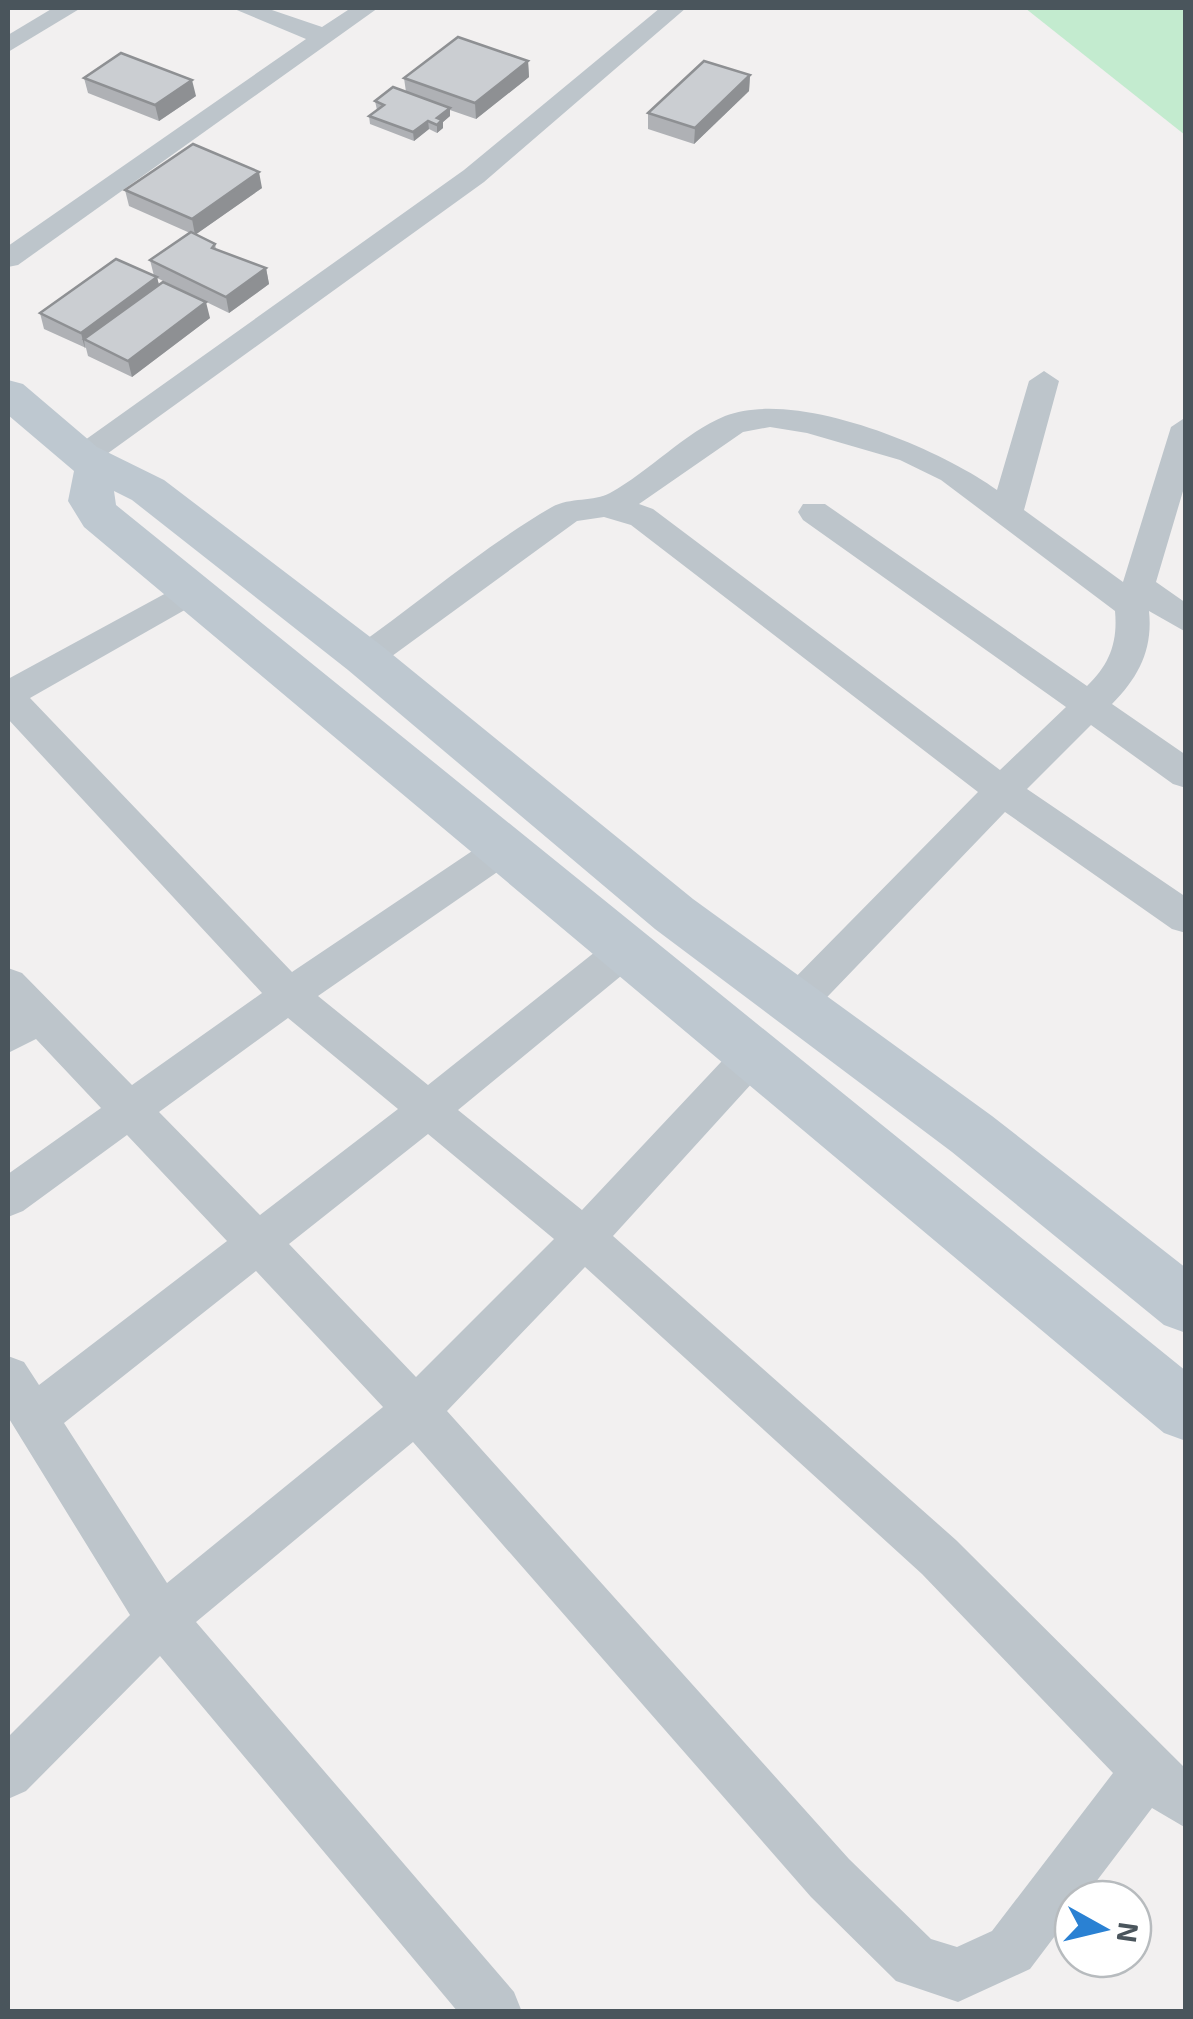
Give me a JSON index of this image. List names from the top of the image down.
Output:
{
  "north": "right"
}
